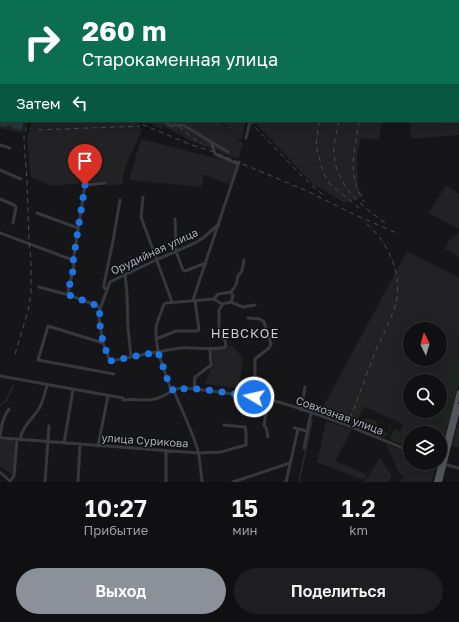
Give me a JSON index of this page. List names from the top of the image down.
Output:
{
  "streets": {
    "street": ["Орудийная улица", "Совхозная улица", "улица Сурикова"]
  },
  "districts": ["НЕВСКОЕ"],
  "north": "top",
  "page": {
    "turn": ["260 m", "Старокаменная улица"],
    "then": "Затем",
    "eta": [
      "10:27",
      "Прибытие",
      "15",
      "мин",
      "1.2",
      "km"
    ],
    "buttons": ["Выход", "Поделиться"]
  }
}
